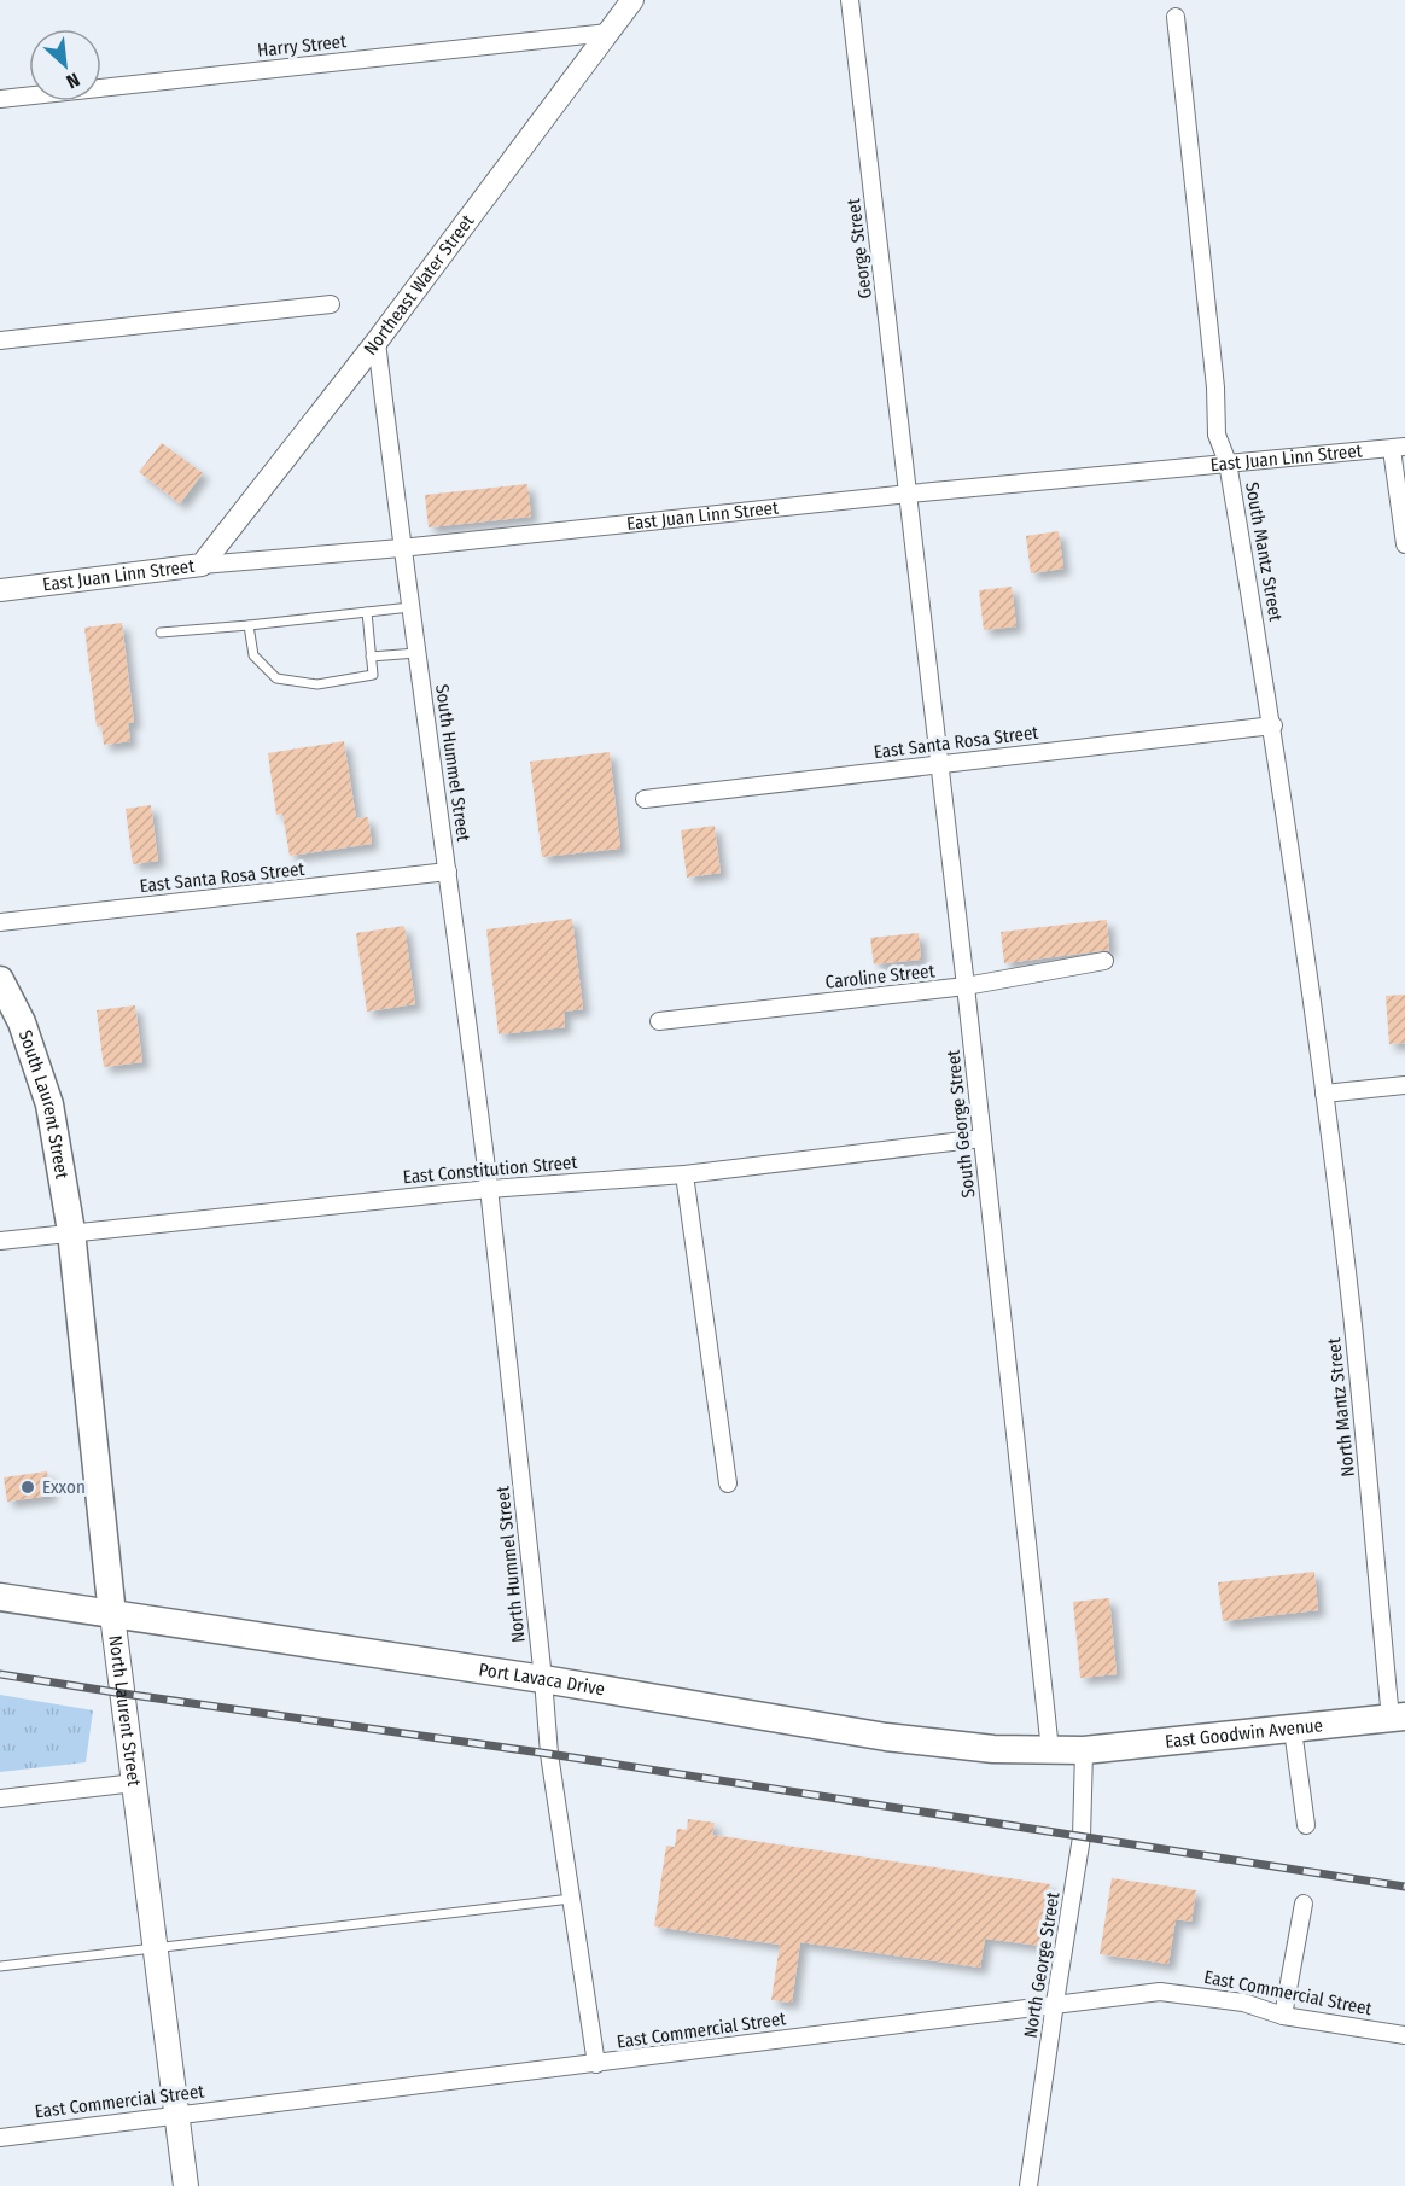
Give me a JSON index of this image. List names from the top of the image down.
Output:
{
  "streets": {
    "main road": [
      "South Laurent Street",
      "Port Lavaca Drive",
      "North Laurent Street",
      "East Goodwin Avenue"
    ],
    "street": [
      "Harry Street",
      "George Street",
      "Northeast Water Street",
      "East Juan Linn Street",
      "South Mantz Street",
      "East Santa Rosa Street",
      "South Hummel Street",
      "Caroline Street",
      "South George Street",
      "East Constitution Street",
      "North Mantz Street",
      "North Hummel Street",
      "North George Street",
      "East Commercial Street"
    ]
  },
  "crossings": [
    ["Harry Street", "Northeast Water Street"],
    ["George Street", "East Juan Linn Street"],
    ["George Street", "South George Street"],
    ["Northeast Water Street", "East Juan Linn Street"],
    ["Northeast Water Street", "South Hummel Street"],
    ["East Juan Linn Street", "South Mantz Street"],
    ["East Juan Linn Street", "South Hummel Street"],
    ["East Juan Linn Street", "South George Street"],
    ["South Mantz Street", "East Santa Rosa Street"],
    ["South Mantz Street", "North Mantz Street"],
    ["East Santa Rosa Street", "South Hummel Street"],
    ["East Santa Rosa Street", "South George Street"],
    ["South Hummel Street", "East Constitution Street"],
    ["South Hummel Street", "North Hummel Street"],
    ["Caroline Street", "South George Street"],
    ["South Laurent Street", "East Constitution Street"],
    ["South Laurent Street", "North Laurent Street"],
    ["South George Street", "East Constitution Street"],
    ["South George Street", "Port Lavaca Drive"],
    ["East Constitution Street", "North Hummel Street"],
    ["East Constitution Street", "North Laurent Street"],
    ["North Mantz Street", "East Goodwin Avenue"],
    ["North Hummel Street", "Port Lavaca Drive"],
    ["North Hummel Street", "East Commercial Street"],
    ["Port Lavaca Drive", "North Laurent Street"],
    ["Port Lavaca Drive", "East Goodwin Avenue"],
    ["Port Lavaca Drive", "North George Street"],
    ["North Laurent Street", "East Commercial Street"],
    ["East Goodwin Avenue", "North George Street"],
    ["North George Street", "East Commercial Street"]
  ],
  "places": ["Exxon"],
  "north": "bottom right"
}
